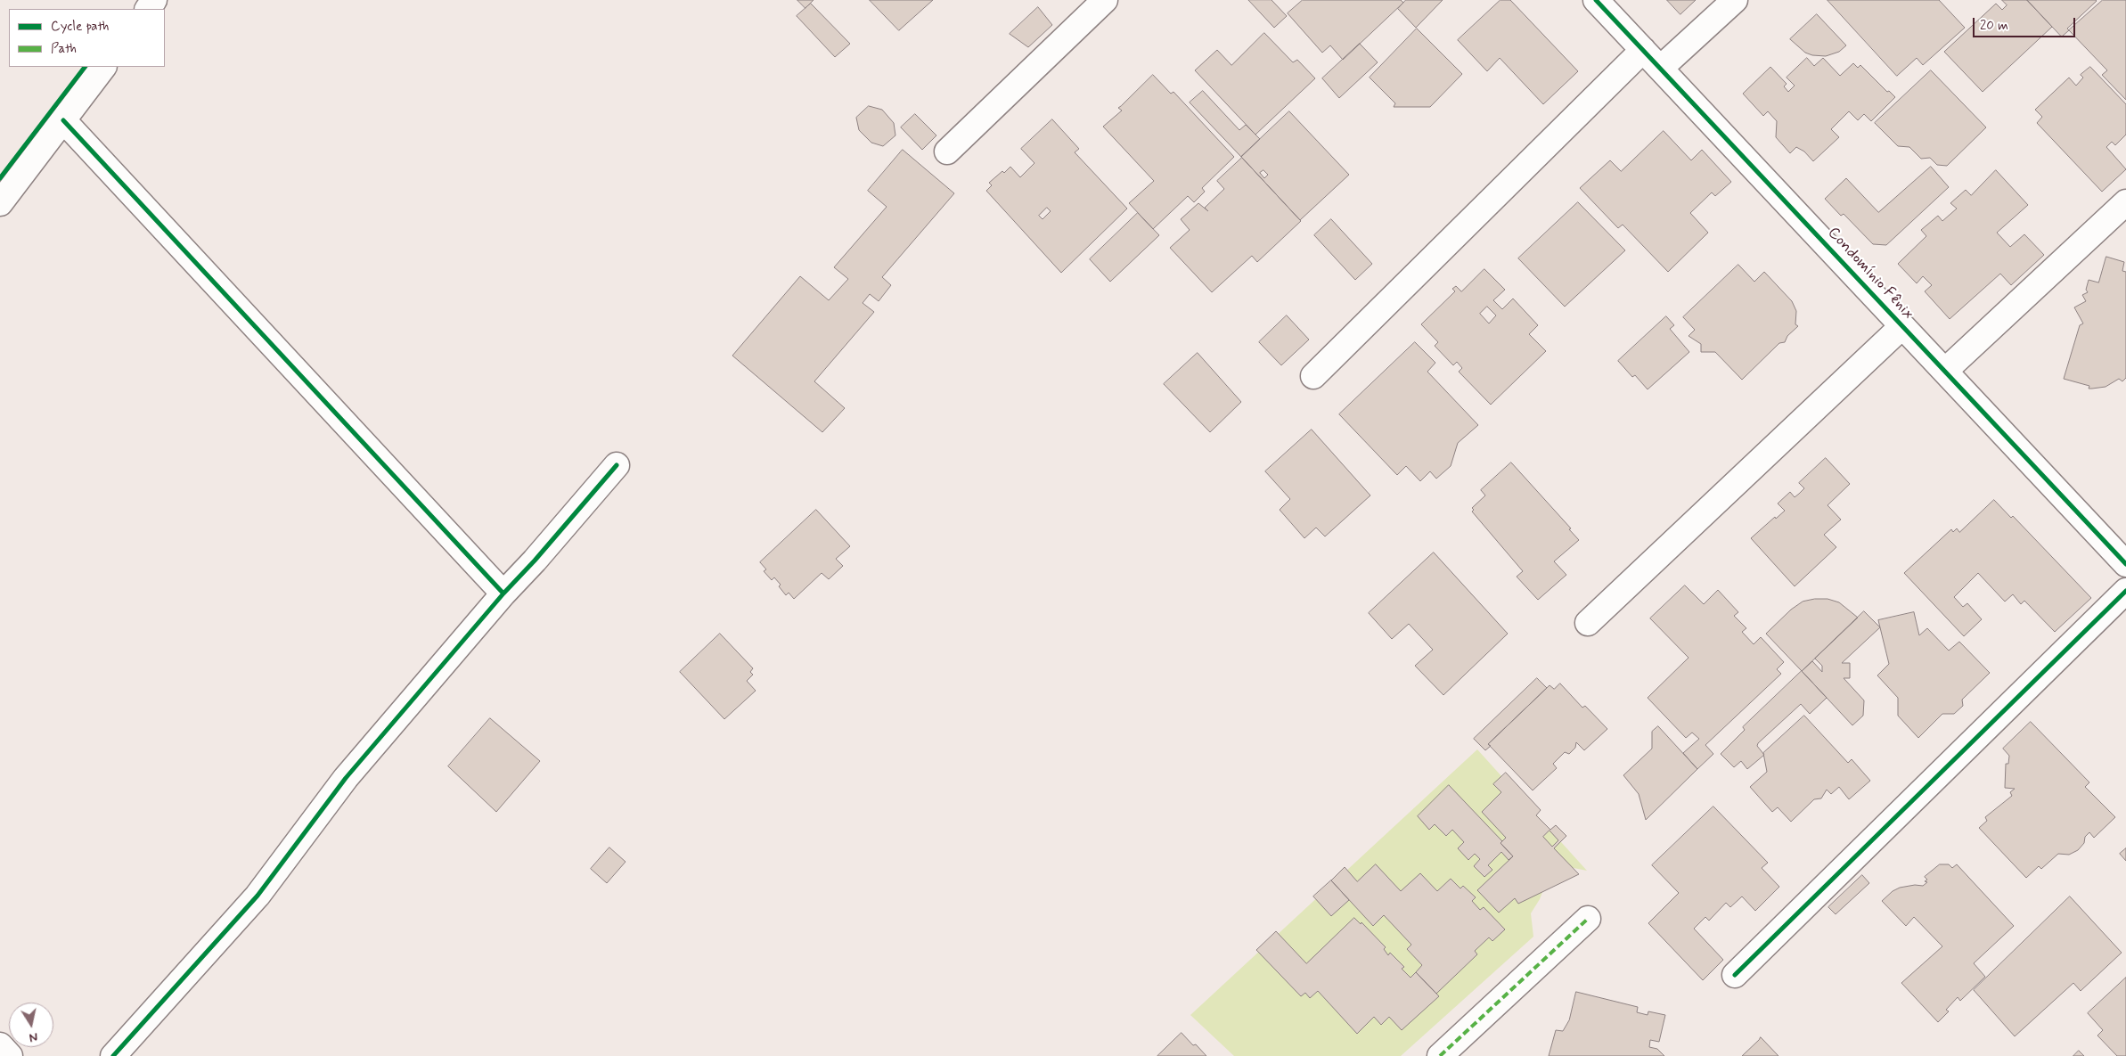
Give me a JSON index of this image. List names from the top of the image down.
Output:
{
  "streets": {
    "street": ["Condomínio Fênix"]
  },
  "legend": ["Cycle path", "Path"],
  "scale_bar": "20 m",
  "north": "bottom"
}
